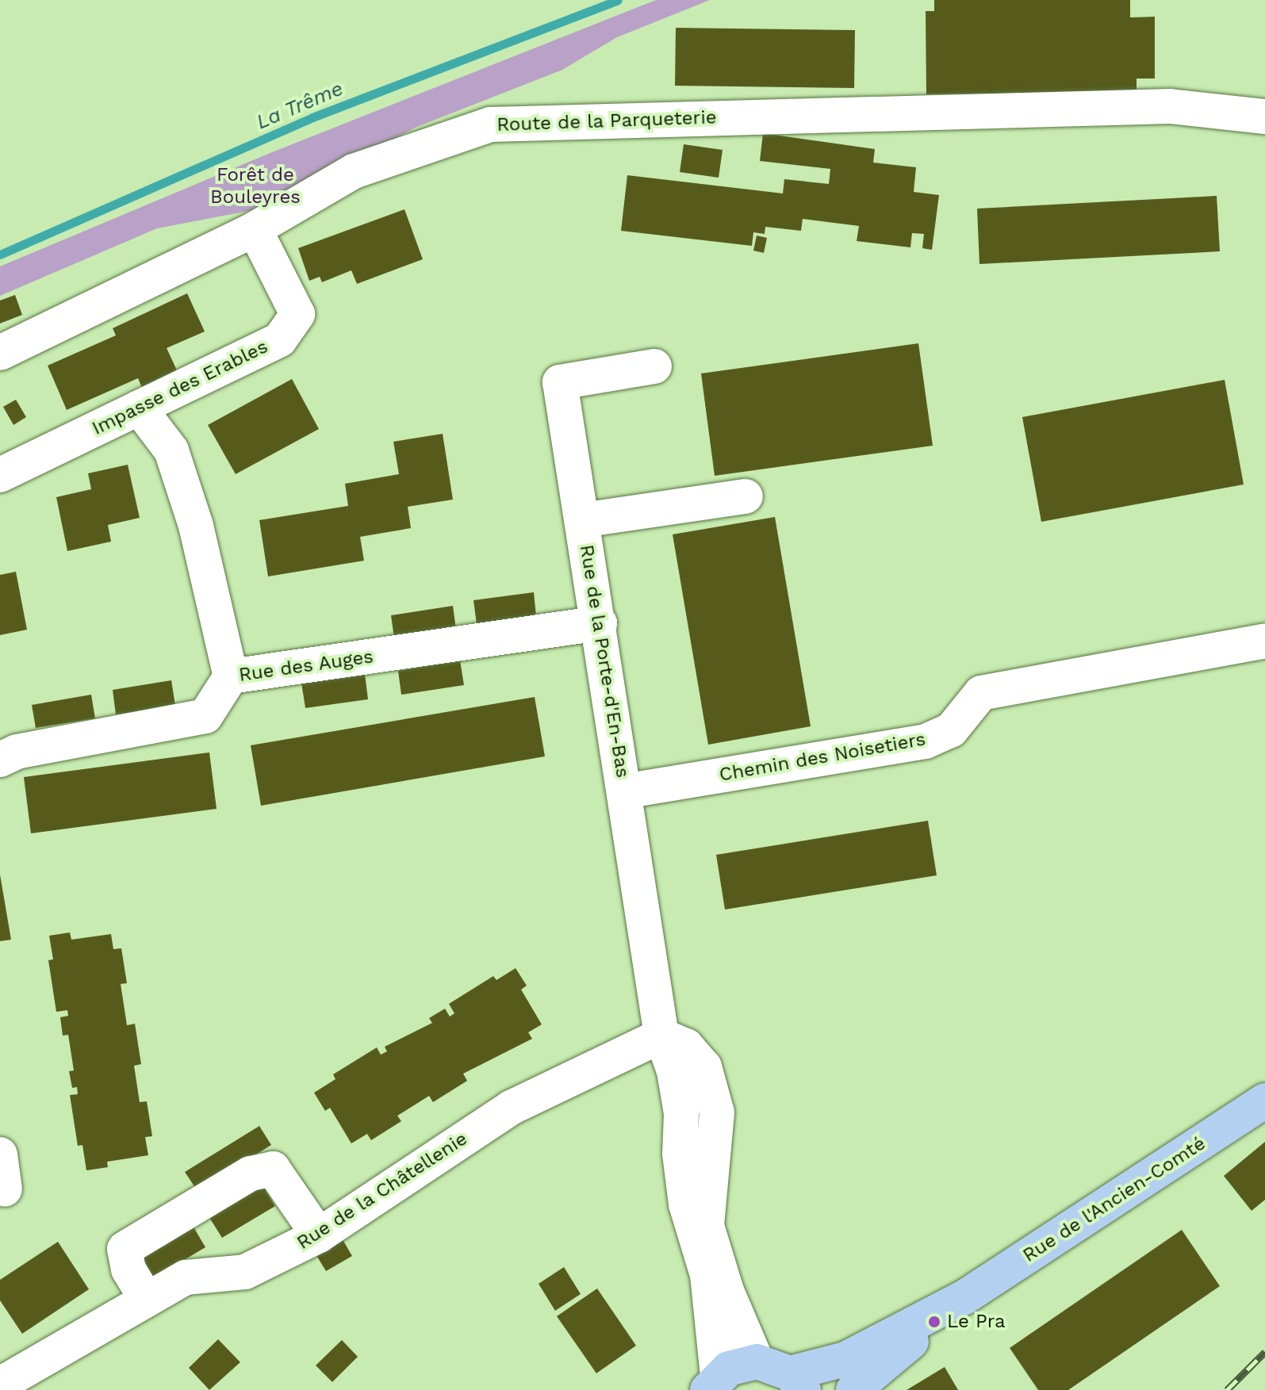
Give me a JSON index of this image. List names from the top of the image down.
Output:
{
  "streets": {
    "main road": ["Rue de l'Ancien-Comté"],
    "street": [
      "Route de la Parqueterie",
      "Impasse des Erables",
      "Rue de la Porte-d'En-Bas",
      "Rue des Auges",
      "Chemin des Noisetiers",
      "Rue de la Châtellenie"
    ]
  },
  "crossings": [
    ["Route de la Parqueterie", "Impasse des Erables"],
    ["Rue de la Porte-d'En-Bas", "Rue des Auges"],
    ["Rue de la Porte-d'En-Bas", "Chemin des Noisetiers"],
    ["Rue de la Porte-d'En-Bas", "Rue de la Châtellenie"]
  ],
  "water": ["La Trême"],
  "parks": ["Forêt de Bouleyres"],
  "places": ["Le Pra"]
}
